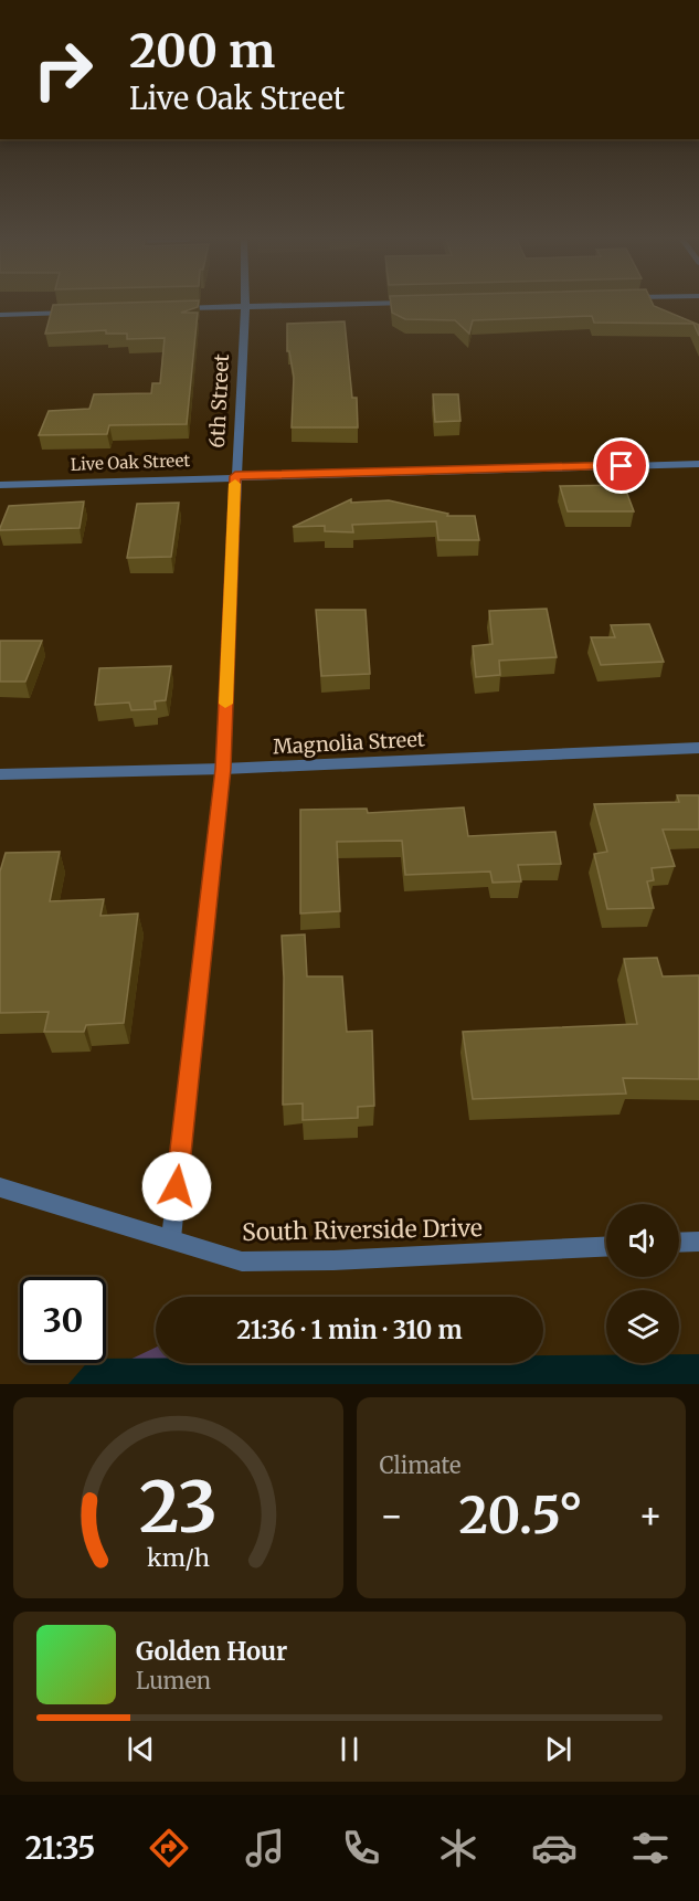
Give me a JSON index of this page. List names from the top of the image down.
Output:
{
  "streets": {
    "street": [
      "6th Street",
      "Live Oak Street",
      "Magnolia Street",
      "South Riverside Drive"
    ]
  },
  "crossings": [
    ["6th Street", "Live Oak Street"],
    ["6th Street", "Magnolia Street"],
    ["6th Street", "South Riverside Drive"]
  ],
  "page": {
    "turn": ["200 m", "Live Oak Street"],
    "limit": "30",
    "trip": "21:36 · 1 min · 310 m",
    "tile": "Climate",
    "heat": ["−", "20.5°", "+"],
    "song": ["Golden Hour", "Lumen"],
    "tabs": "21:35",
    "gauge": ["23", "km/h"]
  }
}
